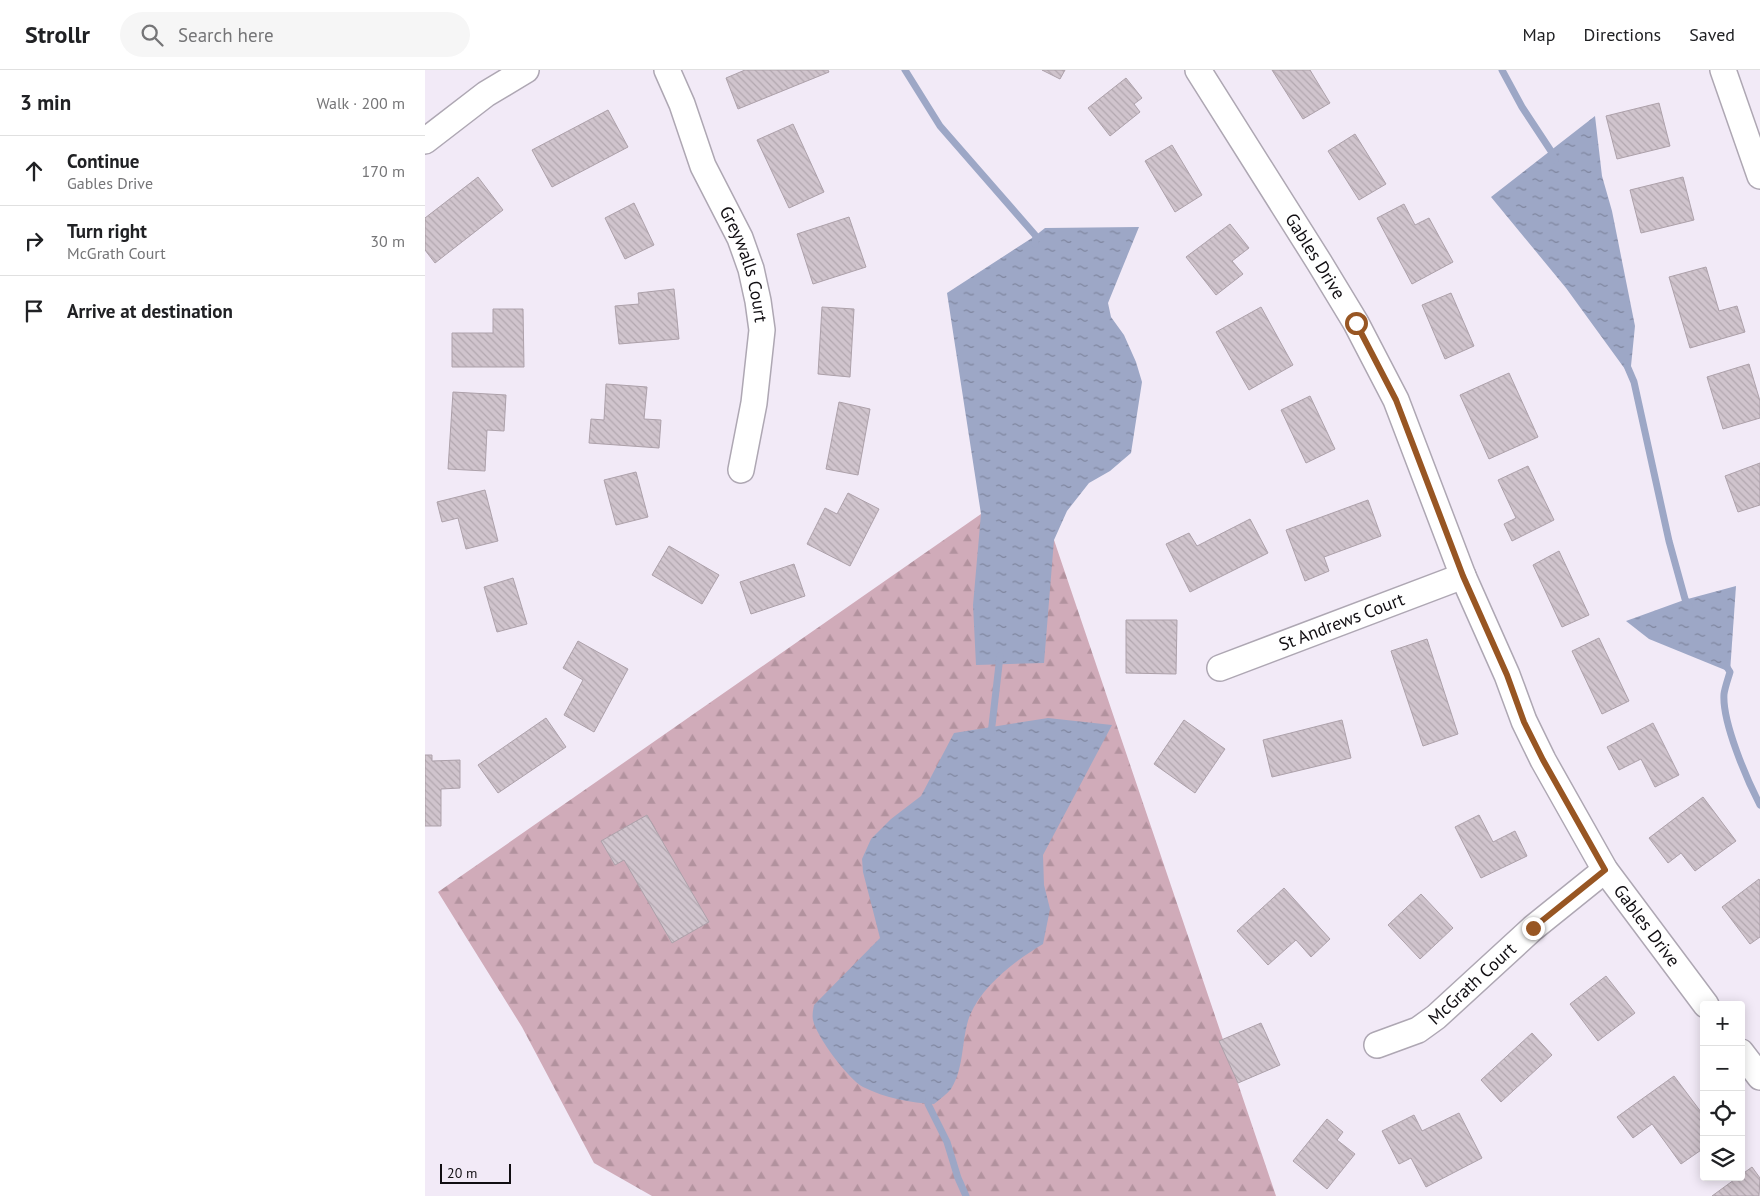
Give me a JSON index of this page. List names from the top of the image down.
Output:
{
  "streets": {
    "street": [
      "Gables Drive",
      "Greywalls Court",
      "St Andrews Court",
      "McGrath Court"
    ]
  },
  "crossings": [
    ["Gables Drive", "St Andrews Court"],
    ["Gables Drive", "McGrath Court"]
  ],
  "scale_bar": "20 m",
  "page": {
    "header": "Strollr",
    "search": "Search here",
    "nav": ["Map", "Directions", "Saved"],
    "heading": ["3 min", "Walk · 200 m"],
    "list": [
      ["Continue", "Gables Drive", "170 m"],
      ["Turn right", "McGrath Court", "30 m"],
      "Arrive at destination"
    ],
    "map_buttons": ["+", "−"],
    "scale": "20 m"
  }
}
